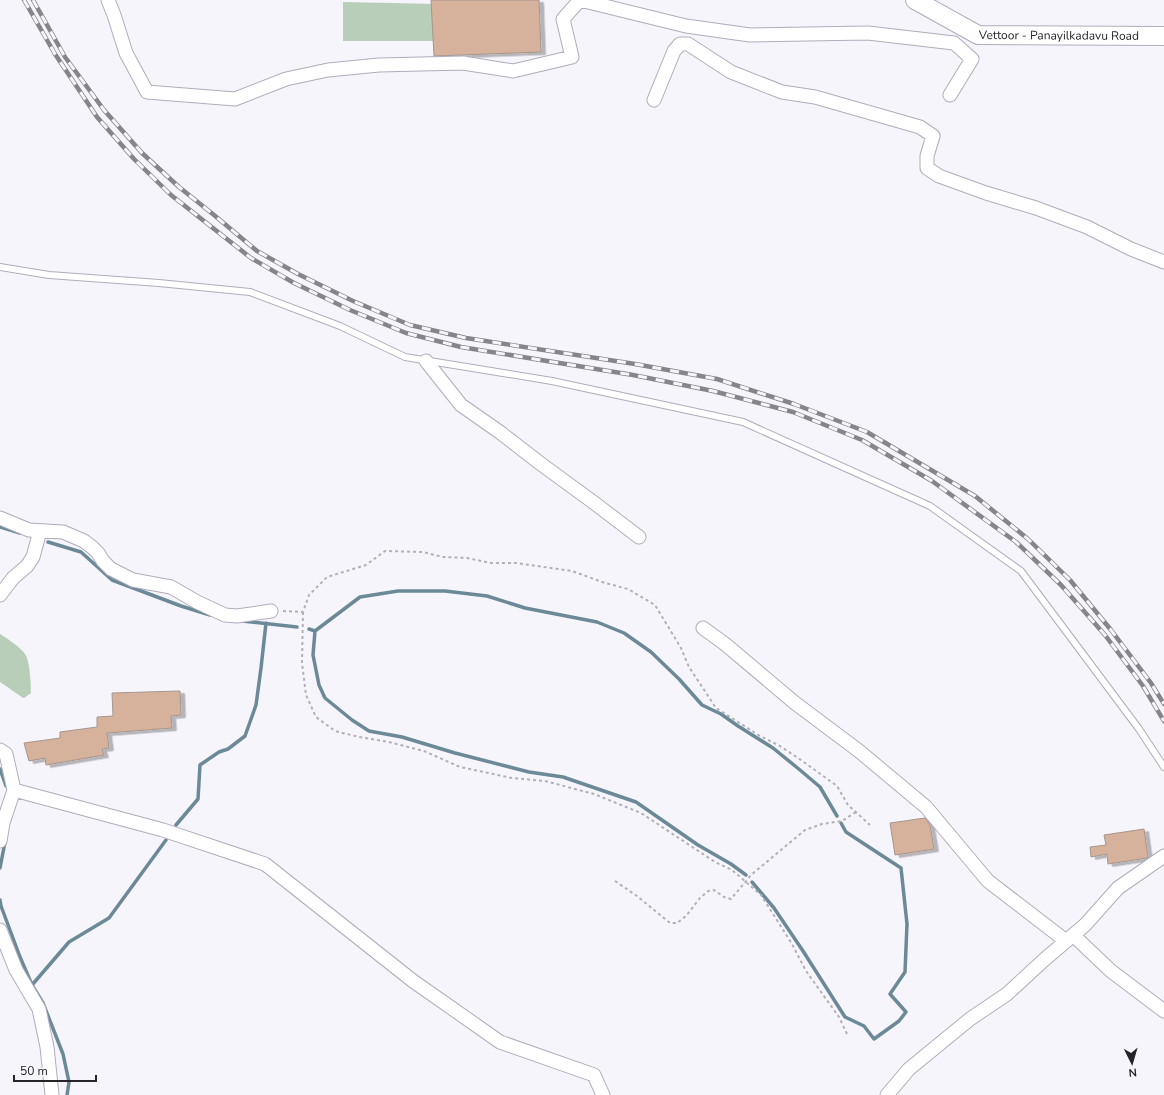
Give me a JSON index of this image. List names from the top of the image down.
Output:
{
  "streets": {
    "main road": ["Vettoor - Panayilkadavu Road"]
  },
  "scale_bar": "50 m",
  "north": "bottom"
}
